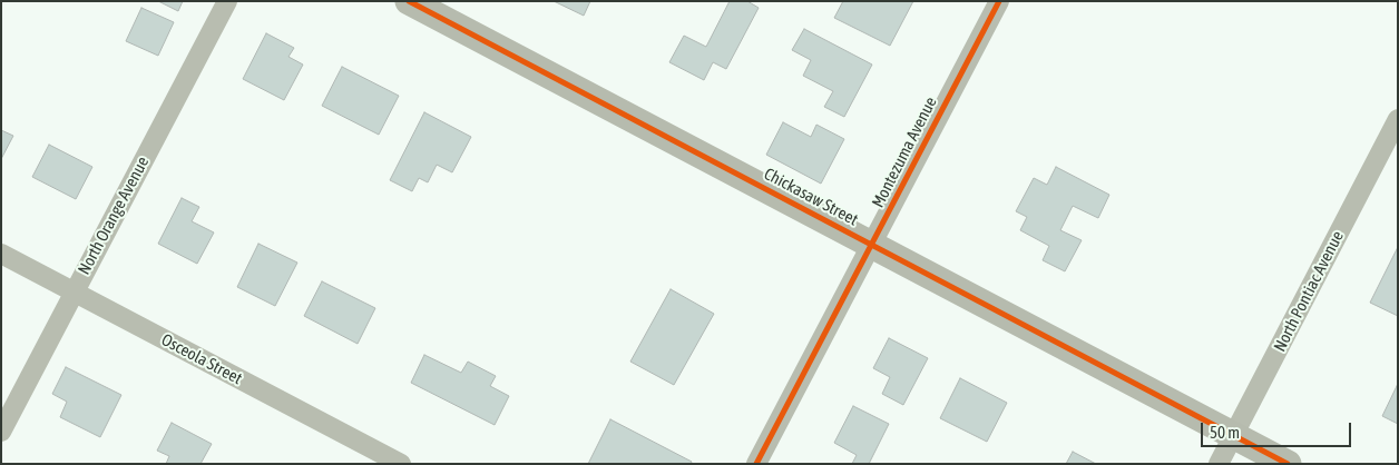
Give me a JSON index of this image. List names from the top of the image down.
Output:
{
  "streets": {
    "street": [
      "Montezuma Avenue",
      "Chickasaw Street",
      "North Orange Avenue",
      "North Pontiac Avenue",
      "Osceola Street"
    ]
  },
  "crossings": [
    ["Montezuma Avenue", "Chickasaw Street"],
    ["Chickasaw Street", "North Pontiac Avenue"],
    ["North Orange Avenue", "Osceola Street"]
  ],
  "scale_bar": "50 m"
}
